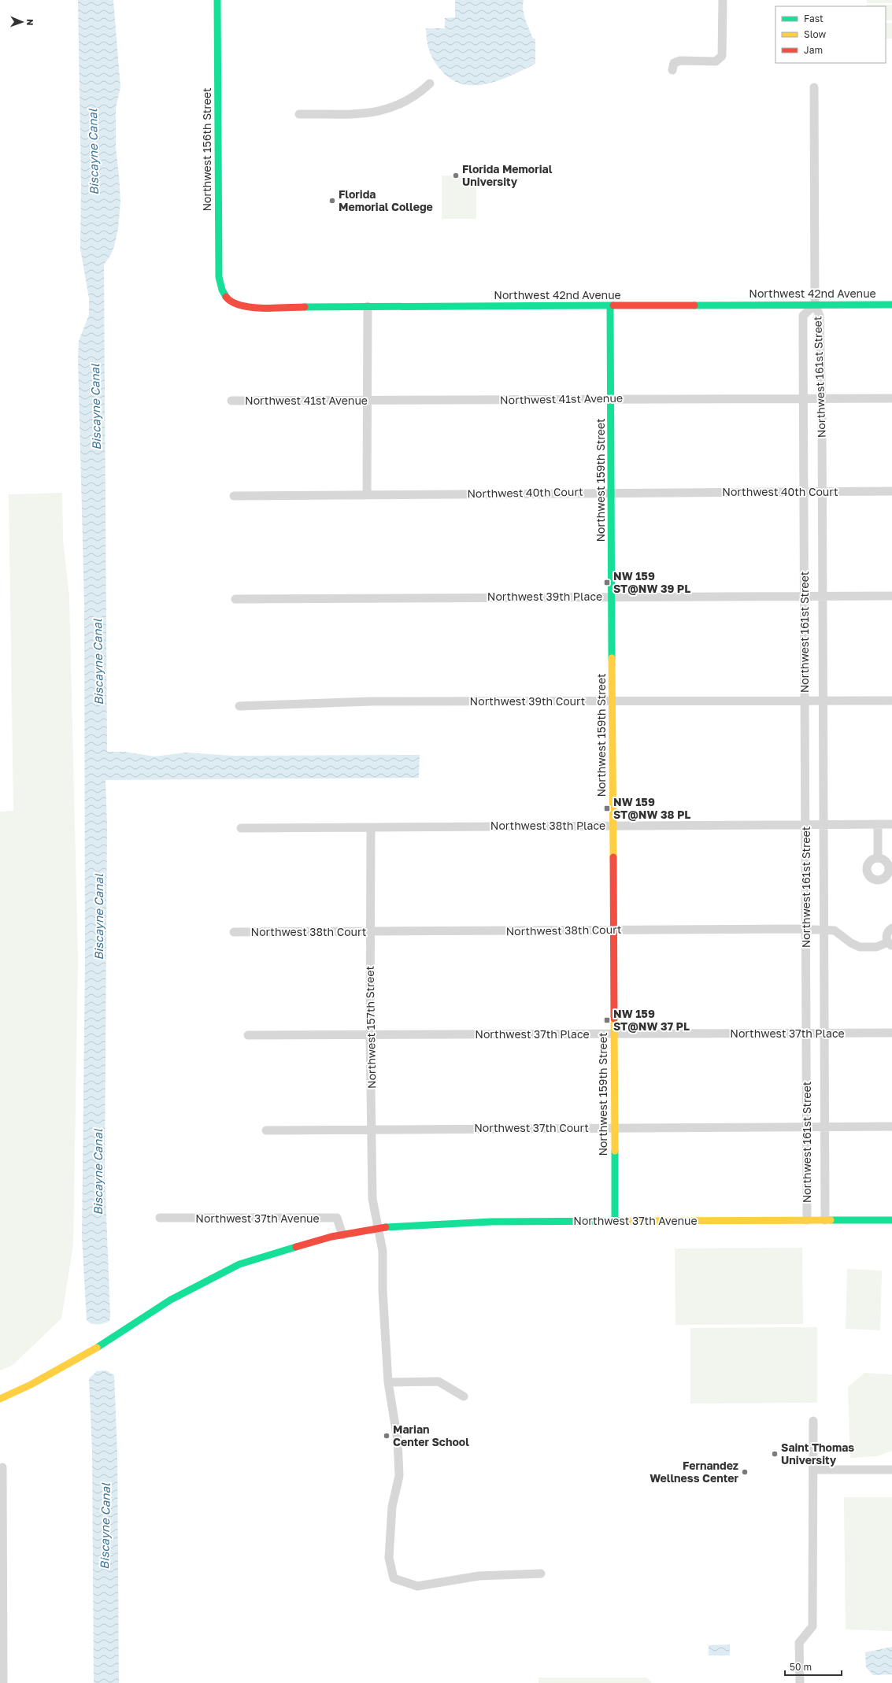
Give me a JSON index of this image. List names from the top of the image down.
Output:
{
  "streets": {
    "street": [
      "Northwest 156th Street",
      "Northwest 42nd Avenue",
      "Northwest 161st Street",
      "Northwest 41st Avenue",
      "Northwest 159th Street",
      "Northwest 40th Court",
      "Northwest 39th Place",
      "Northwest 39th Court",
      "Northwest 38th Place",
      "Northwest 38th Court",
      "Northwest 157th Street",
      "Northwest 37th Place",
      "Northwest 37th Court",
      "Northwest 37th Avenue"
    ]
  },
  "crossings": [
    ["Northwest 156th Street", "Northwest 42nd Avenue"],
    ["Northwest 42nd Avenue", "Northwest 161st Street"],
    ["Northwest 42nd Avenue", "Northwest 159th Street"],
    ["Northwest 161st Street", "Northwest 41st Avenue"],
    ["Northwest 161st Street", "Northwest 40th Court"],
    ["Northwest 161st Street", "Northwest 39th Place"],
    ["Northwest 161st Street", "Northwest 39th Court"],
    ["Northwest 161st Street", "Northwest 38th Place"],
    ["Northwest 161st Street", "Northwest 38th Court"],
    ["Northwest 161st Street", "Northwest 37th Place"],
    ["Northwest 161st Street", "Northwest 37th Court"],
    ["Northwest 161st Street", "Northwest 37th Avenue"],
    ["Northwest 41st Avenue", "Northwest 159th Street"],
    ["Northwest 159th Street", "Northwest 40th Court"],
    ["Northwest 159th Street", "Northwest 39th Place"],
    ["Northwest 159th Street", "Northwest 39th Court"],
    ["Northwest 159th Street", "Northwest 38th Place"],
    ["Northwest 159th Street", "Northwest 38th Court"],
    ["Northwest 159th Street", "Northwest 37th Place"],
    ["Northwest 159th Street", "Northwest 37th Court"],
    ["Northwest 159th Street", "Northwest 37th Avenue"],
    ["Northwest 38th Place", "Northwest 157th Street"],
    ["Northwest 38th Court", "Northwest 157th Street"],
    ["Northwest 157th Street", "Northwest 37th Place"],
    ["Northwest 157th Street", "Northwest 37th Court"],
    ["Northwest 157th Street", "Northwest 37th Avenue"]
  ],
  "water": ["Biscayne Canal"],
  "places": {
    "other": [
      "Florida Memorial University",
      "Florida Memorial College",
      "Marian Center School",
      "Saint Thomas University",
      "Fernandez Wellness Center"
    ],
    "transit": ["NW 159 ST@NW 39 PL", "NW 159 ST@NW 38 PL", "NW 159 ST@NW 37 PL"]
  },
  "legend": ["Fast", "Slow", "Jam"],
  "scale_bar": "50 m",
  "north": "right"
}
